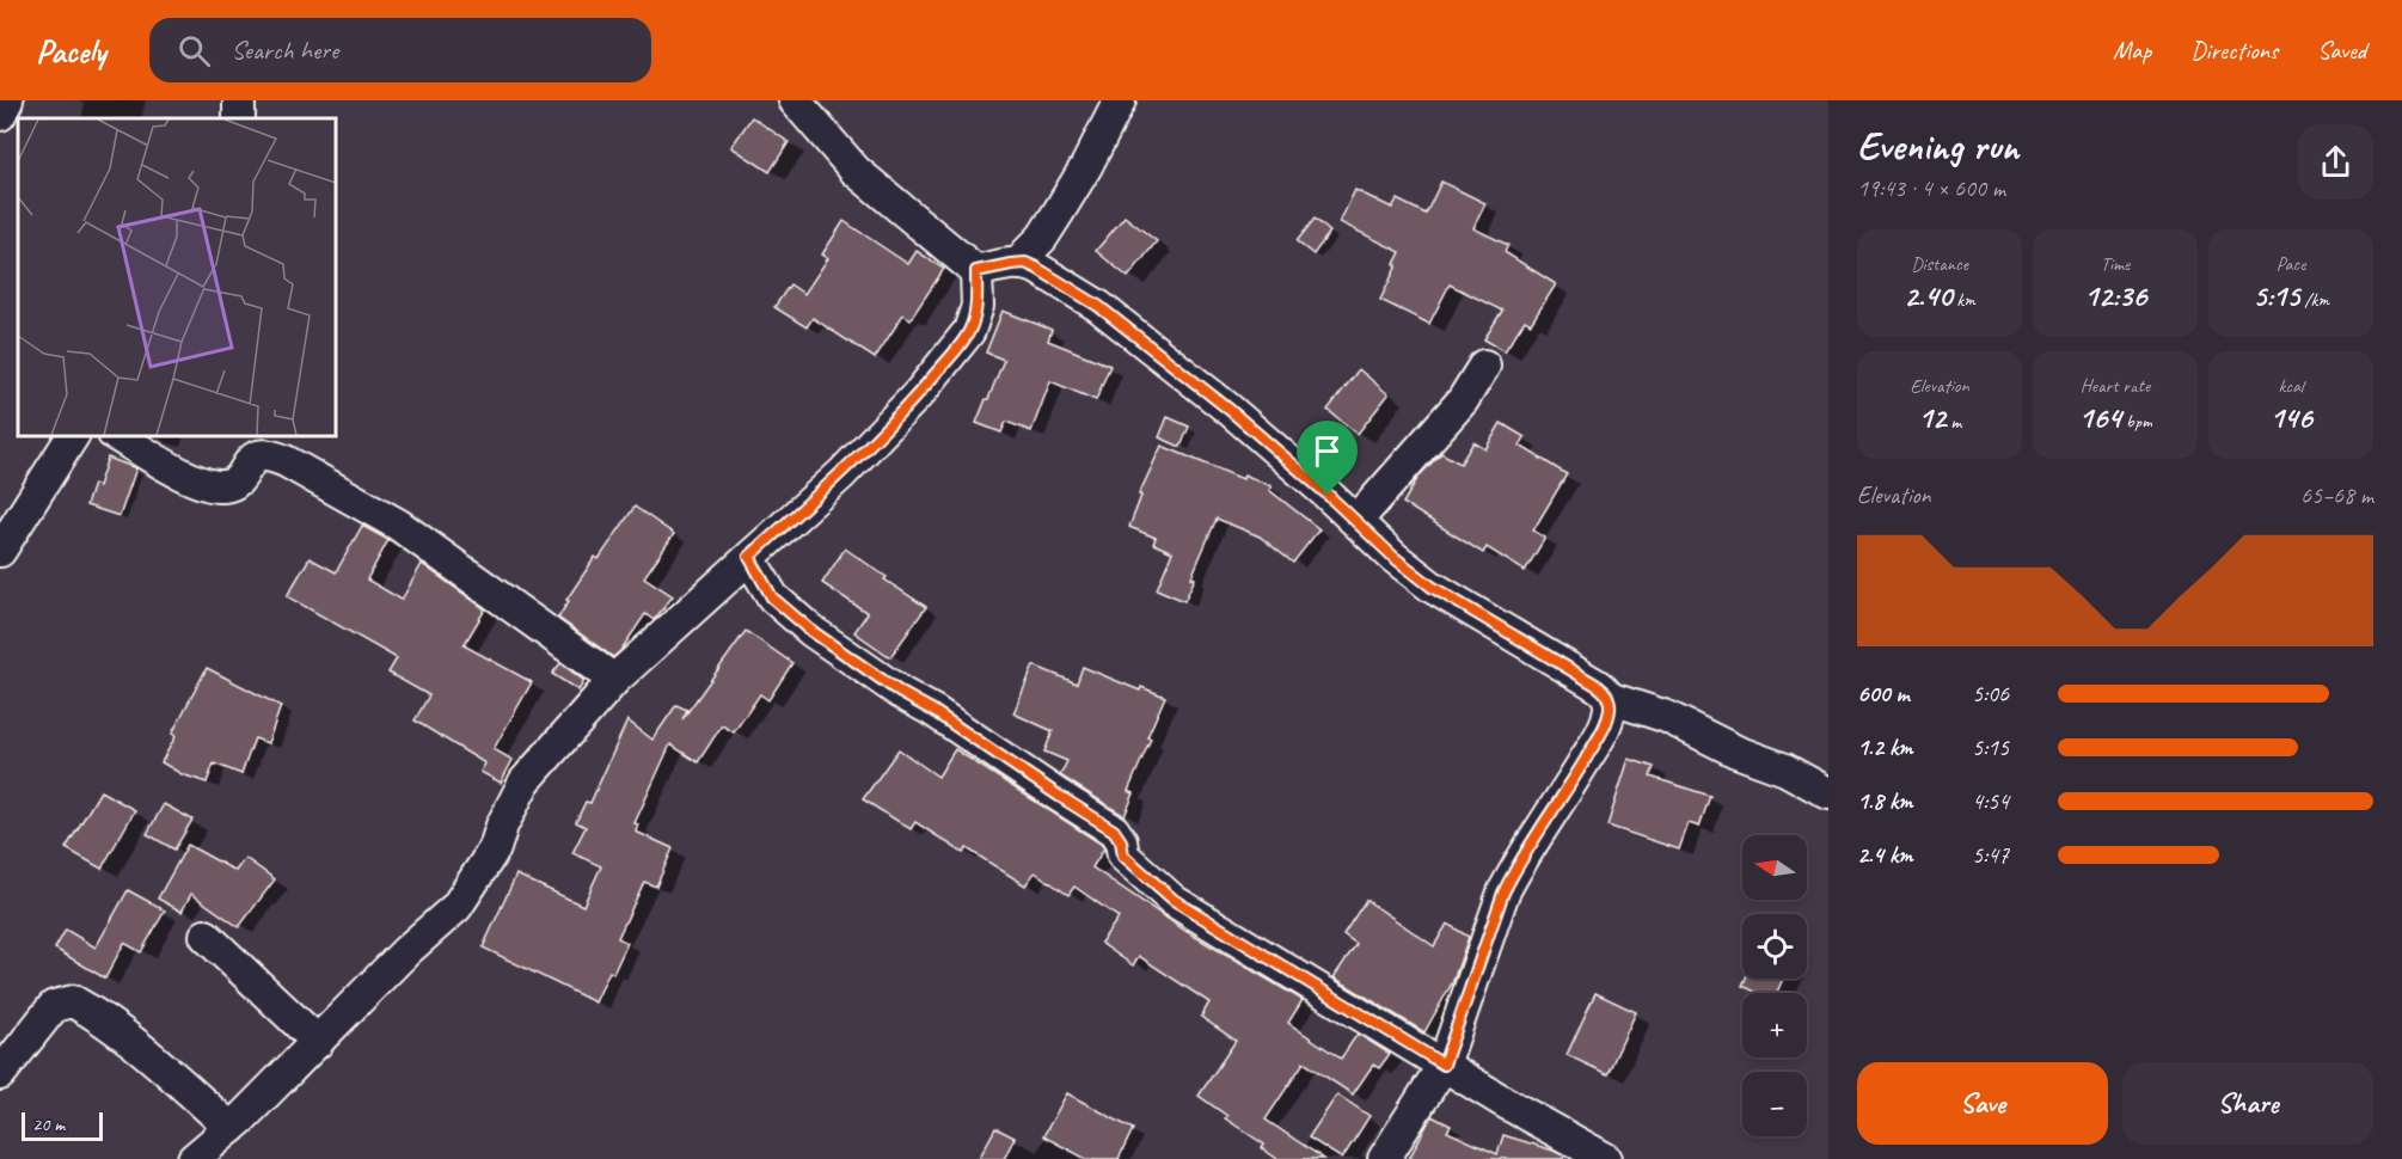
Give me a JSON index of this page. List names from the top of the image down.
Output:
{
  "scale_bar": "20 m",
  "north": "left",
  "page": {
    "header": "Pacely",
    "search": "Search here",
    "nav": ["Map", "Directions", "Saved"],
    "heading": ["Evening run", "19:43 · 4 × 600 m"],
    "stats": [
      ["Distance", "2.40 km"],
      ["Time", "12:36"],
      ["Pace", "5:15 /km"],
      ["Elevation", "12 m"],
      ["Heart rate", "164 bpm"],
      ["kcal", "146"]
    ],
    "chart": ["Elevation", "65–68 m"],
    "list": [
      {
        "name": "600 m",
        "note": "5:06"
      },
      {
        "name": "1.2 km",
        "note": "5:15"
      },
      {
        "name": "1.8 km",
        "note": "4:54"
      },
      {
        "name": "2.4 km",
        "note": "5:47"
      }
    ],
    "map_buttons": ["+", "−"],
    "buttons": ["Save", "Share"],
    "scale": "20 m"
  }
}
